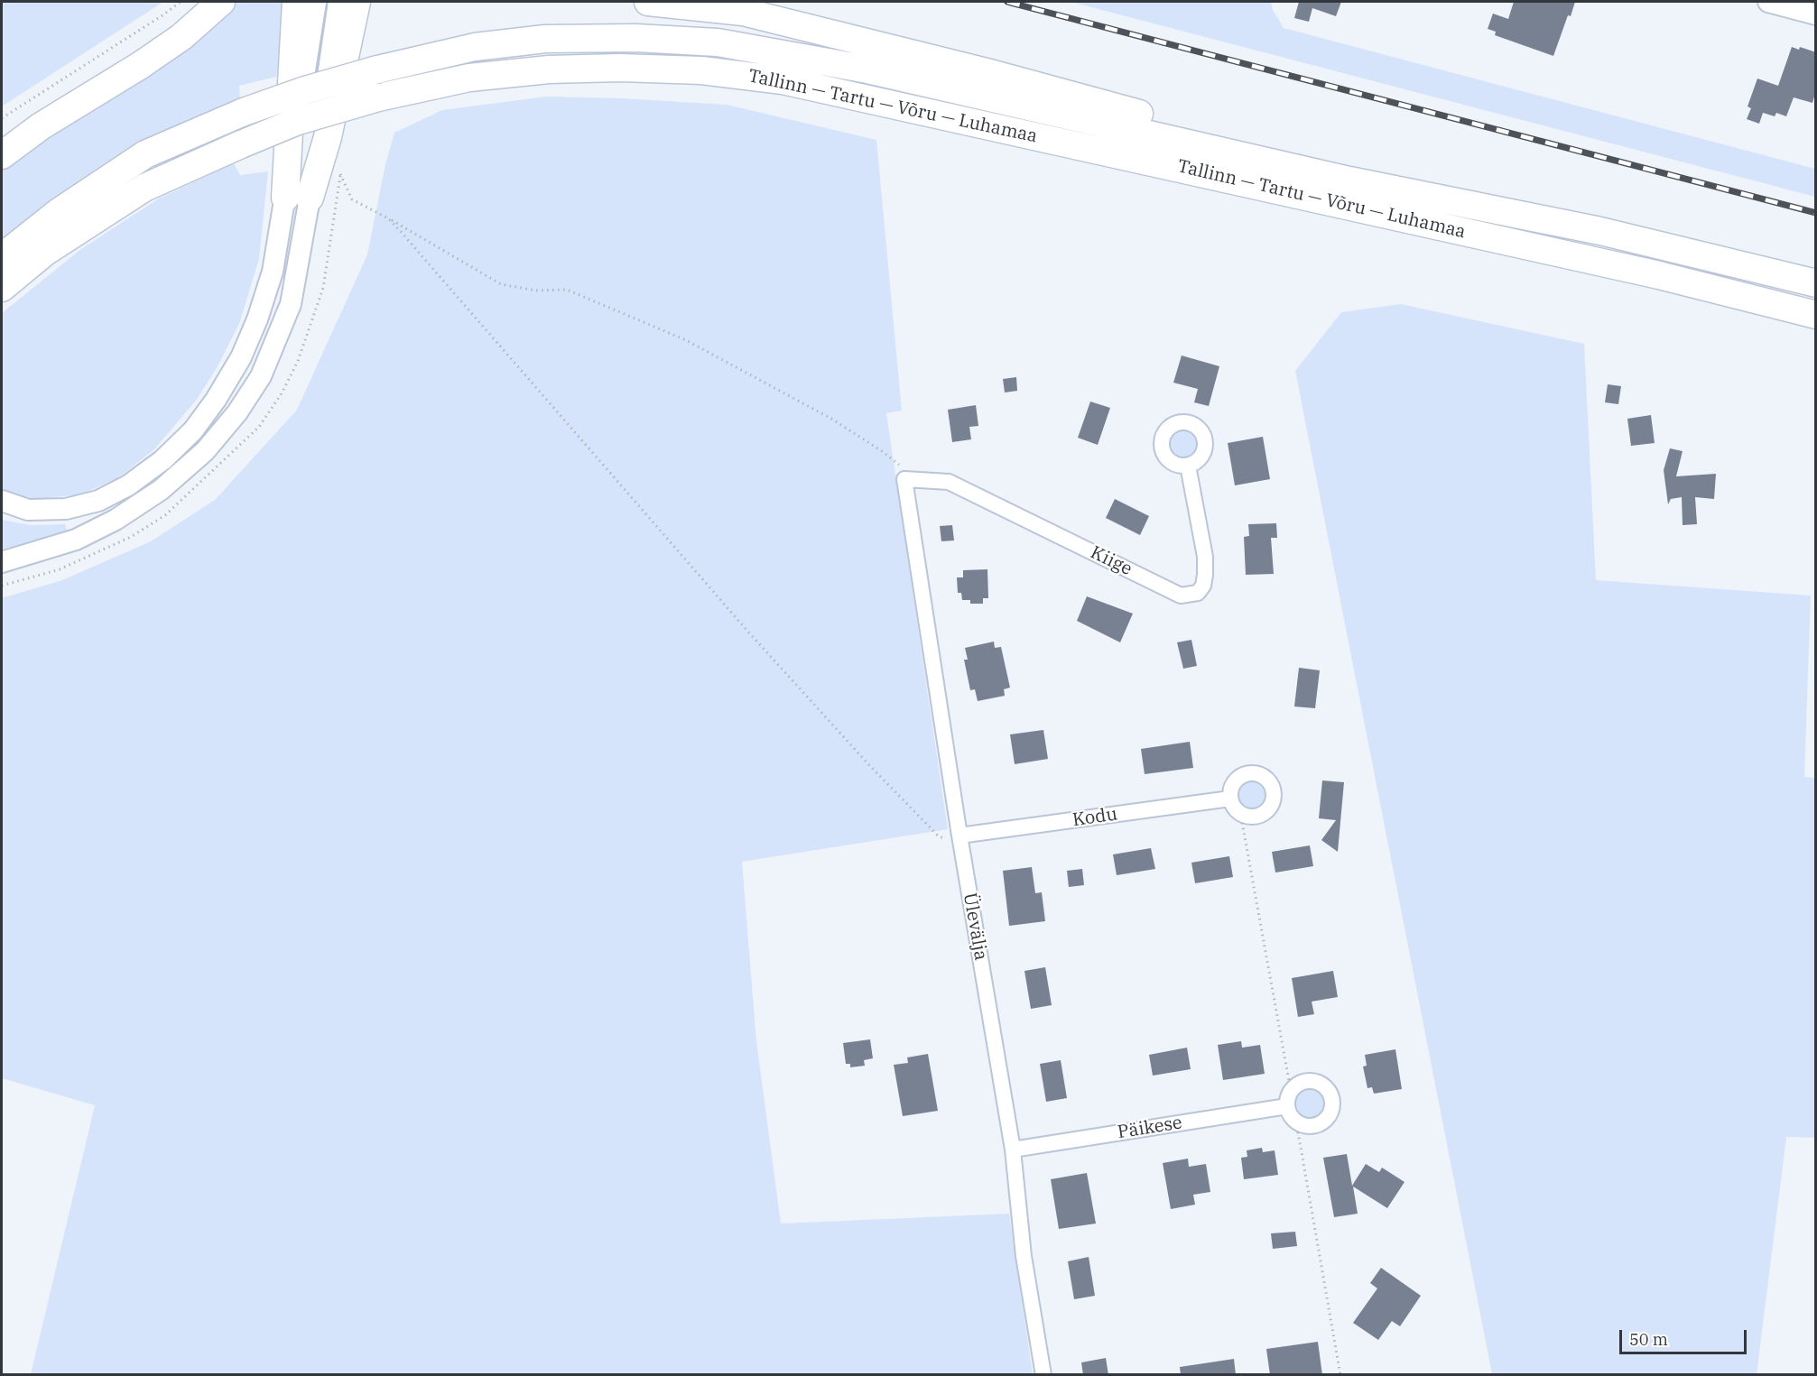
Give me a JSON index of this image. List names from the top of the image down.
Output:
{
  "streets": {
    "highway": ["Tallinn — Tartu — Võru — Luhamaa"],
    "street": [
      "Kiige",
      "Kodu",
      "Ülevälja",
      "Päikese"
    ]
  },
  "crossings": [
    ["Kiige", "Ülevälja"],
    ["Kodu", "Ülevälja"],
    ["Ülevälja", "Päikese"]
  ],
  "scale_bar": "50 m"
}
